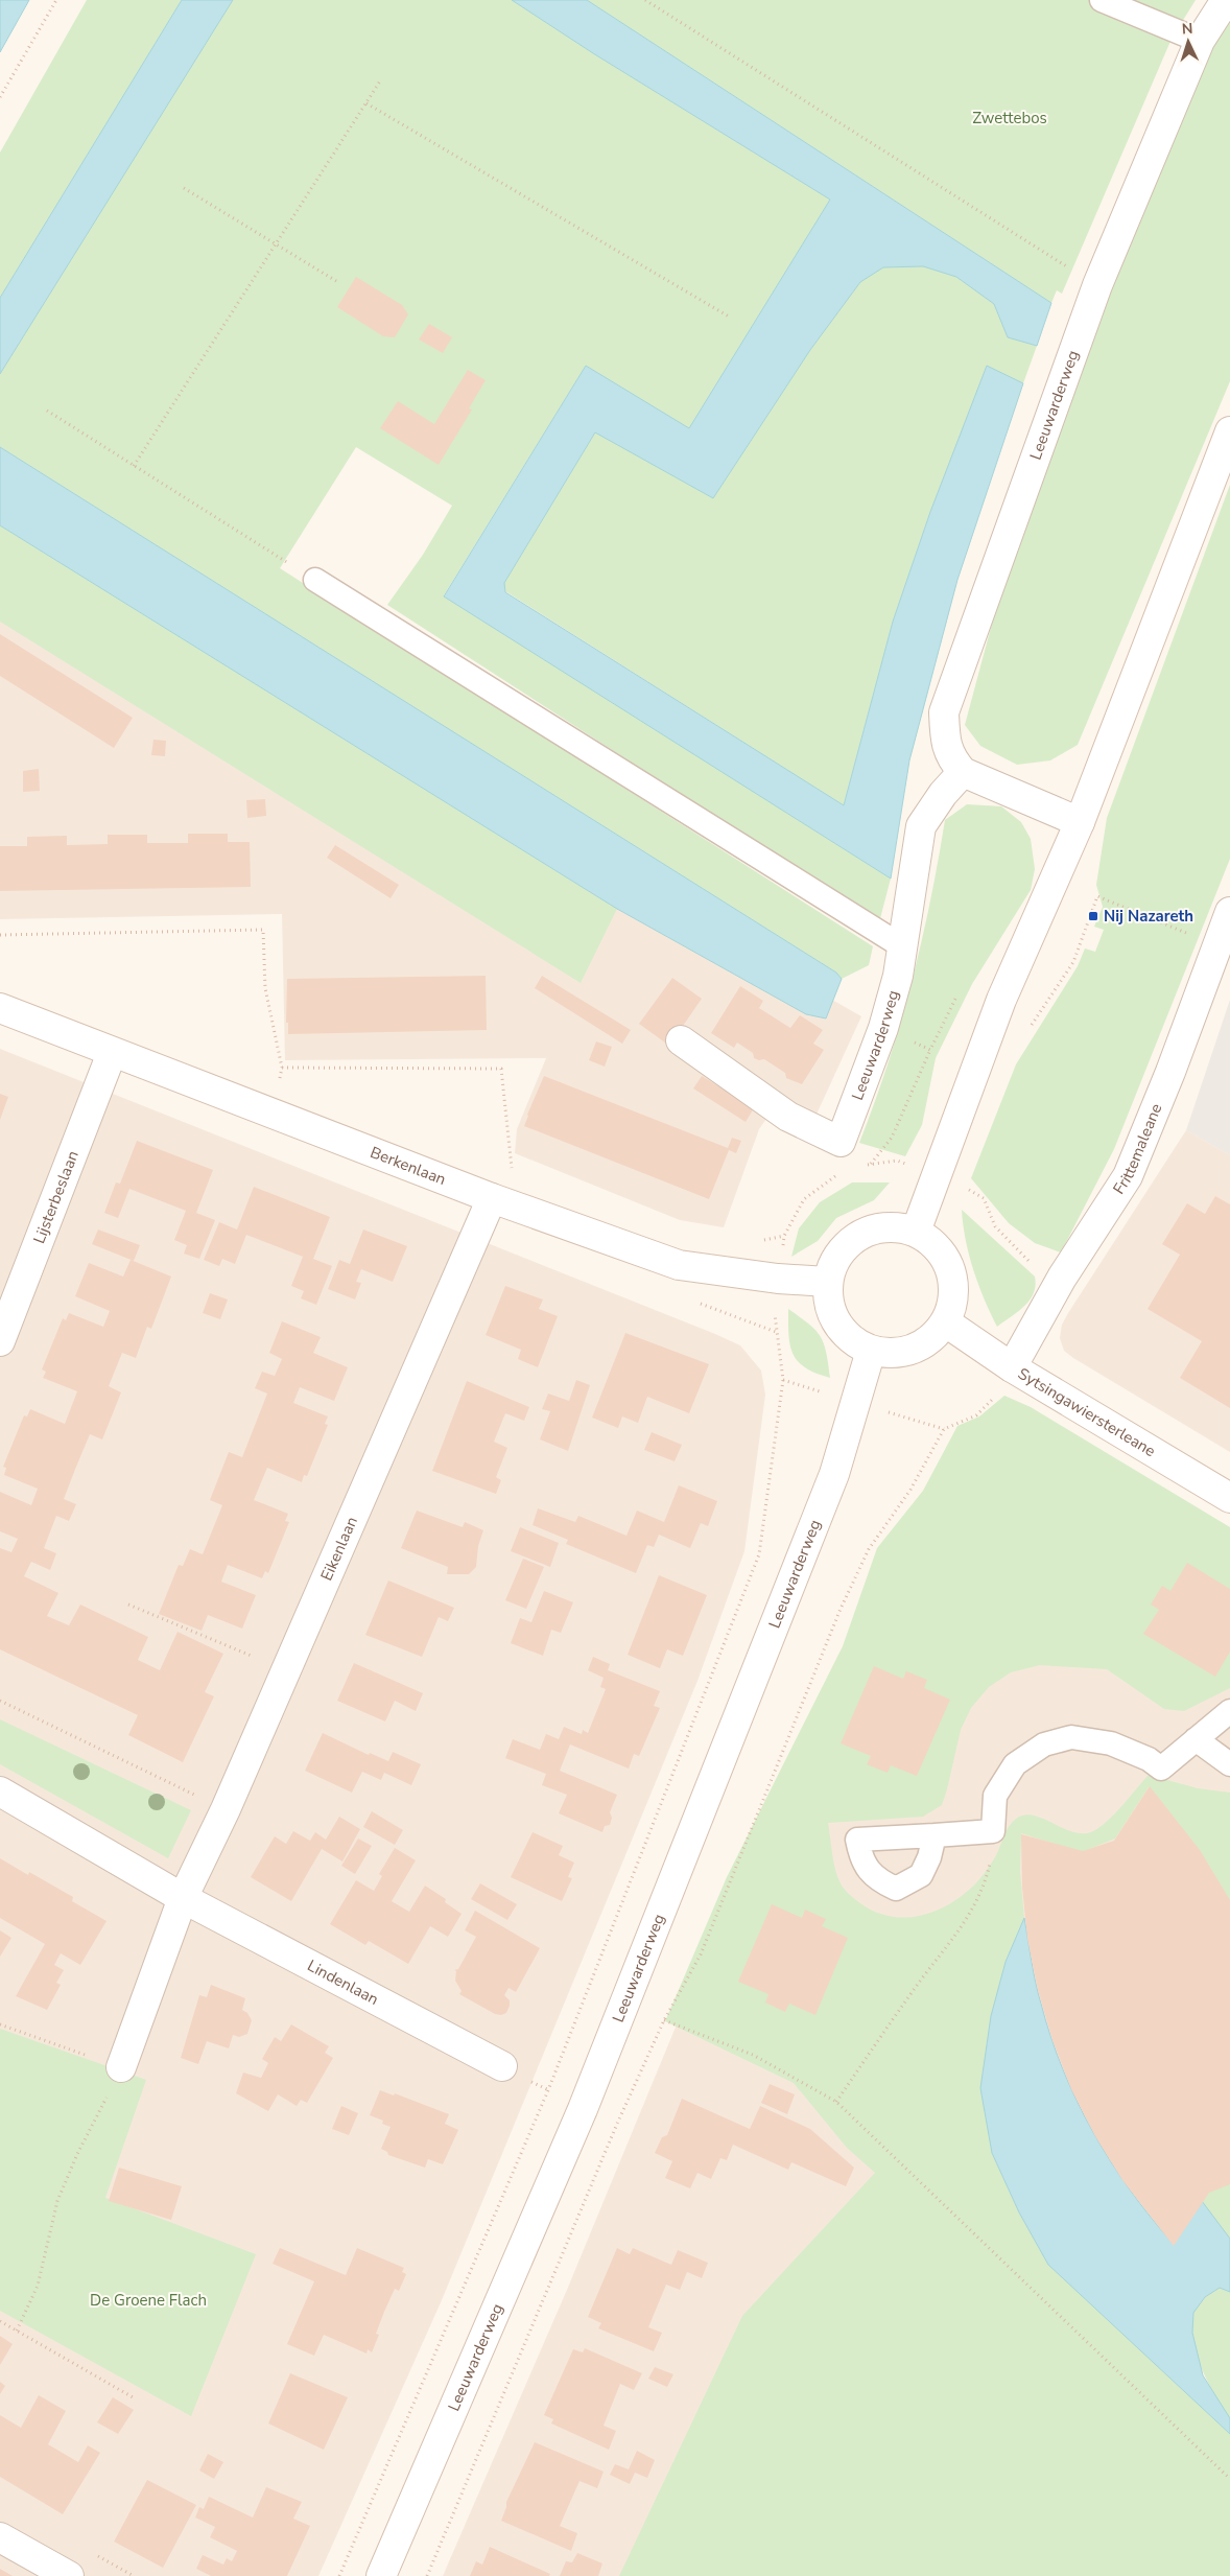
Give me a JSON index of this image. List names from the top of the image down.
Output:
{
  "streets": {
    "street": [
      "Leeuwarderweg",
      "Frittemaleane",
      "Berkenlaan",
      "Lijsterbeslaan",
      "Sytsingawiersterleane",
      "Eikenlaan",
      "Lindenlaan"
    ]
  },
  "crossings": [
    ["Leeuwarderweg", "Berkenlaan"],
    ["Leeuwarderweg", "Sytsingawiersterleane"],
    ["Frittemaleane", "Sytsingawiersterleane"],
    ["Berkenlaan", "Lijsterbeslaan"],
    ["Berkenlaan", "Sytsingawiersterleane"],
    ["Berkenlaan", "Eikenlaan"],
    ["Eikenlaan", "Lindenlaan"]
  ],
  "parks": ["Zwettebos", "De Groene Flach"],
  "places": {
    "transit": ["Nij Nazareth"]
  },
  "north": "top"
}
